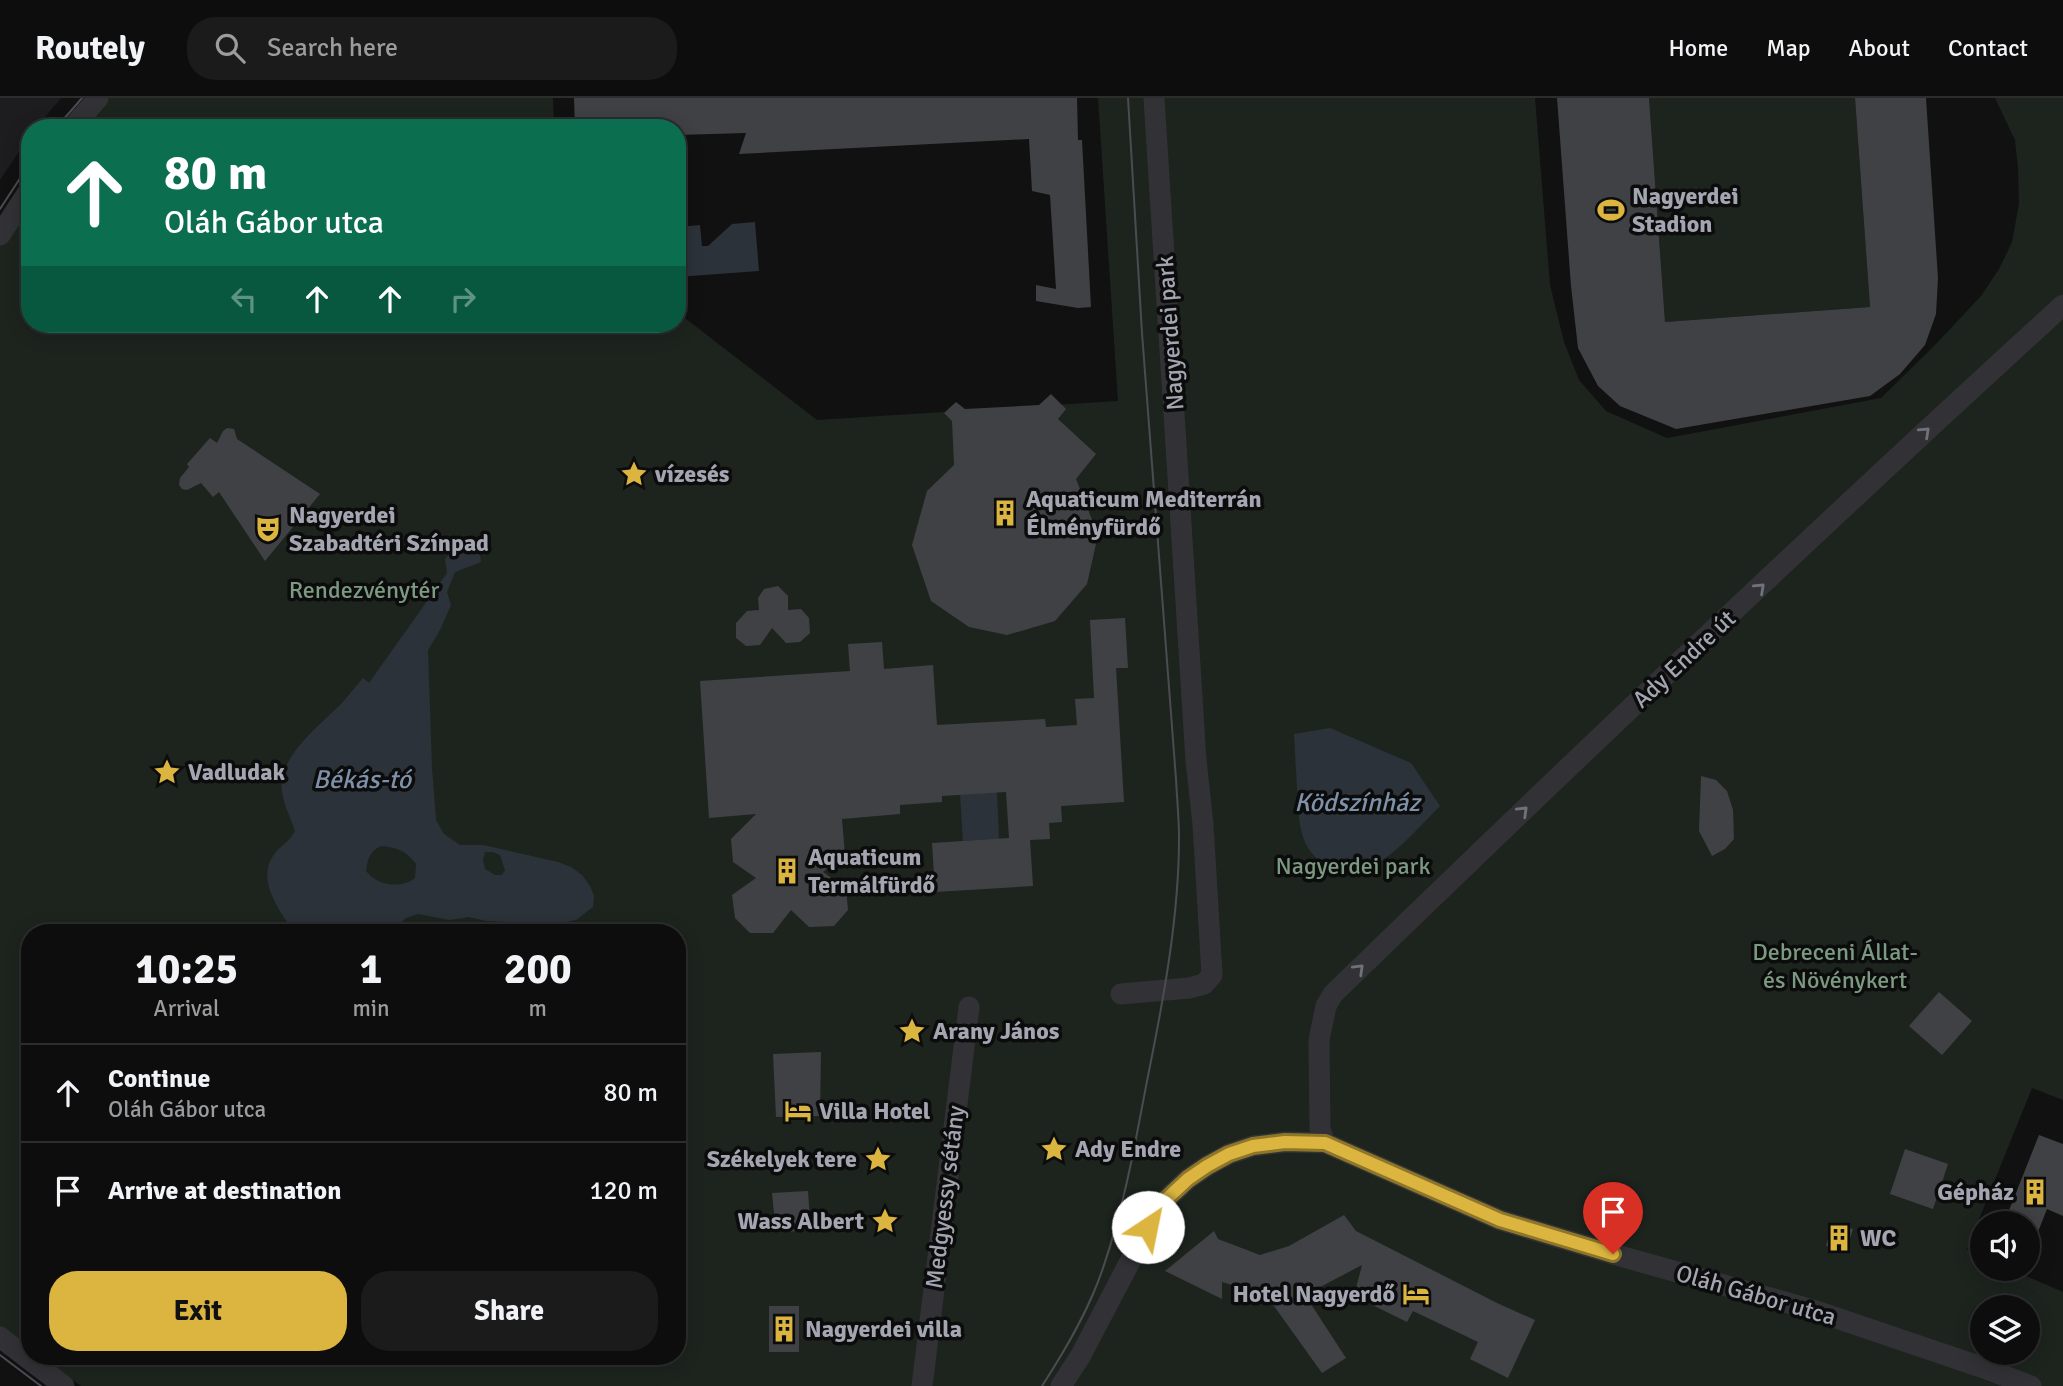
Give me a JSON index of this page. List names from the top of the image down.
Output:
{
  "streets": {
    "street": [
      "Nagyerdei park",
      "Ady Endre út",
      "Medgyessy sétány",
      "Oláh Gábor utca"
    ]
  },
  "crossings": [
    ["Ady Endre út", "Oláh Gábor utca"]
  ],
  "one_way": ["Ady Endre út"],
  "water": ["Békás-tó", "Ködszínház"],
  "parks": ["Rendezvénytér", "Nagyerdei park", "Debreceni Állat- és Növénykert"],
  "places": {
    "sports": ["Nagyerdei Stadion"],
    "place": [
      "vízesés",
      "Vadludak",
      "Arany János",
      "Ady Endre",
      "Székelyek tere",
      "Wass Albert"
    ],
    "building": [
      "Aquaticum Mediterrán Élményfürdő",
      "Aquaticum Termálfürdő",
      "Gépház",
      "WC",
      "Nagyerdei villa"
    ],
    "theatre": ["Nagyerdei Szabadtéri Színpad"],
    "hotel": ["Villa Hotel", "Hotel Nagyerdő"]
  },
  "page": {
    "header": "Routely",
    "search": "Search here",
    "nav": [
      "Home",
      "Map",
      "About",
      "Contact"
    ],
    "turn": ["80 m", "Oláh Gábor utca"],
    "eta": [
      "10:25",
      "Arrival",
      "1",
      "min",
      "200",
      "m"
    ],
    "list": [
      {
        "name": "Continue",
        "note": "Oláh Gábor utca",
        "value": "80 m"
      },
      {
        "name": "Arrive at destination",
        "value": "120 m"
      }
    ],
    "buttons": ["Exit", "Share"]
  }
}
